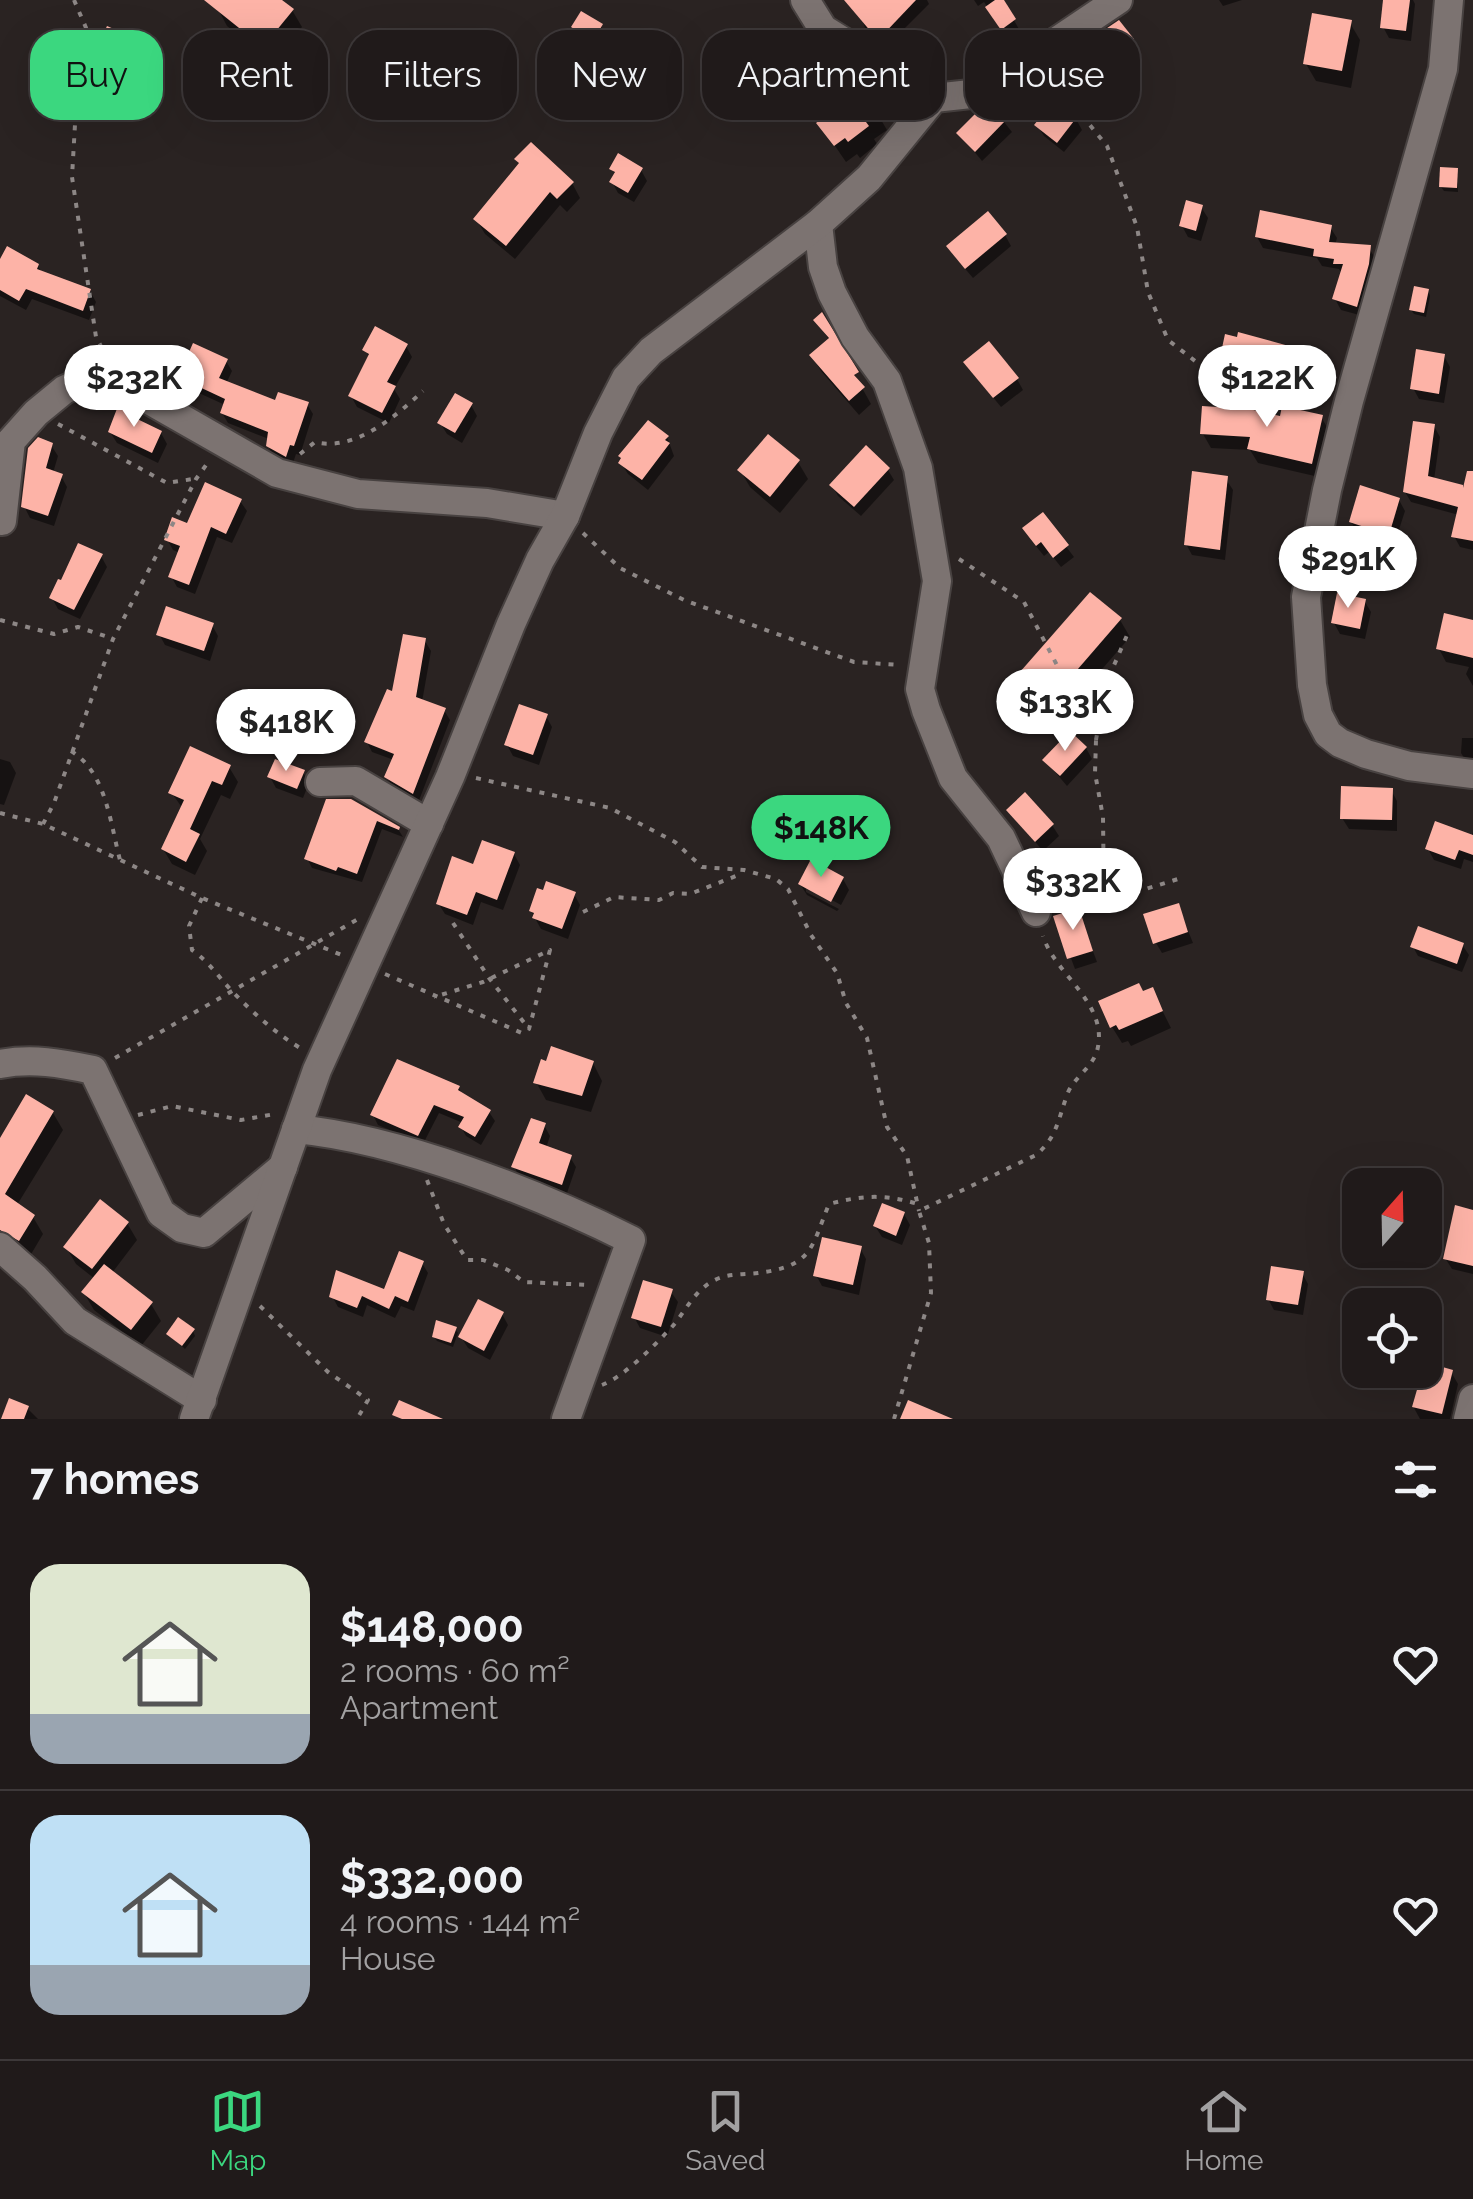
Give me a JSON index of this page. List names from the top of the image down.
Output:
{
  "north": "top",
  "page": {
    "chip": [
      "Buy",
      "Rent",
      "Filters",
      "New",
      "Apartment",
      "House"
    ],
    "price": [
      "$232K",
      "$122K",
      "$291K",
      "$133K",
      "$418K",
      "$148K",
      "$332K"
    ],
    "heading": "7 homes",
    "list": [
      {
        "name": "$148,000",
        "note": "2 rooms · 60 m² · Apartment"
      },
      {
        "name": "$332,000",
        "note": "4 rooms · 144 m² · House"
      }
    ],
    "tabs": ["Map", "Saved", "Home"]
  }
}
